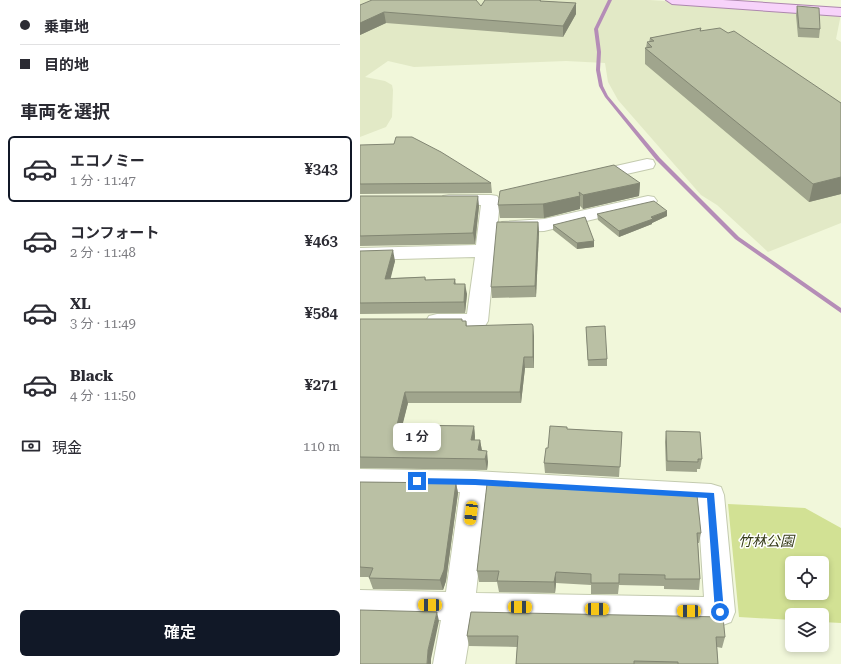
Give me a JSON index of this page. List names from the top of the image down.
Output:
{
  "parks": ["竹林公園"],
  "page": {
    "banner": ["乗車地", "目的地"],
    "heading": "車両を選択",
    "list": [
      {
        "name": "エコノミー",
        "note": "1 分 · 11:47",
        "value": "¥343"
      },
      {
        "name": "コンフォート",
        "note": "2 分 · 11:48",
        "value": "¥463"
      },
      {
        "name": "XL",
        "note": "3 分 · 11:49",
        "value": "¥584"
      },
      {
        "name": "Black",
        "note": "4 分 · 11:50",
        "value": "¥271"
      }
    ],
    "bubble": "1 分",
    "pay": ["現金", "110 m"],
    "buttons": "確定"
  }
}
